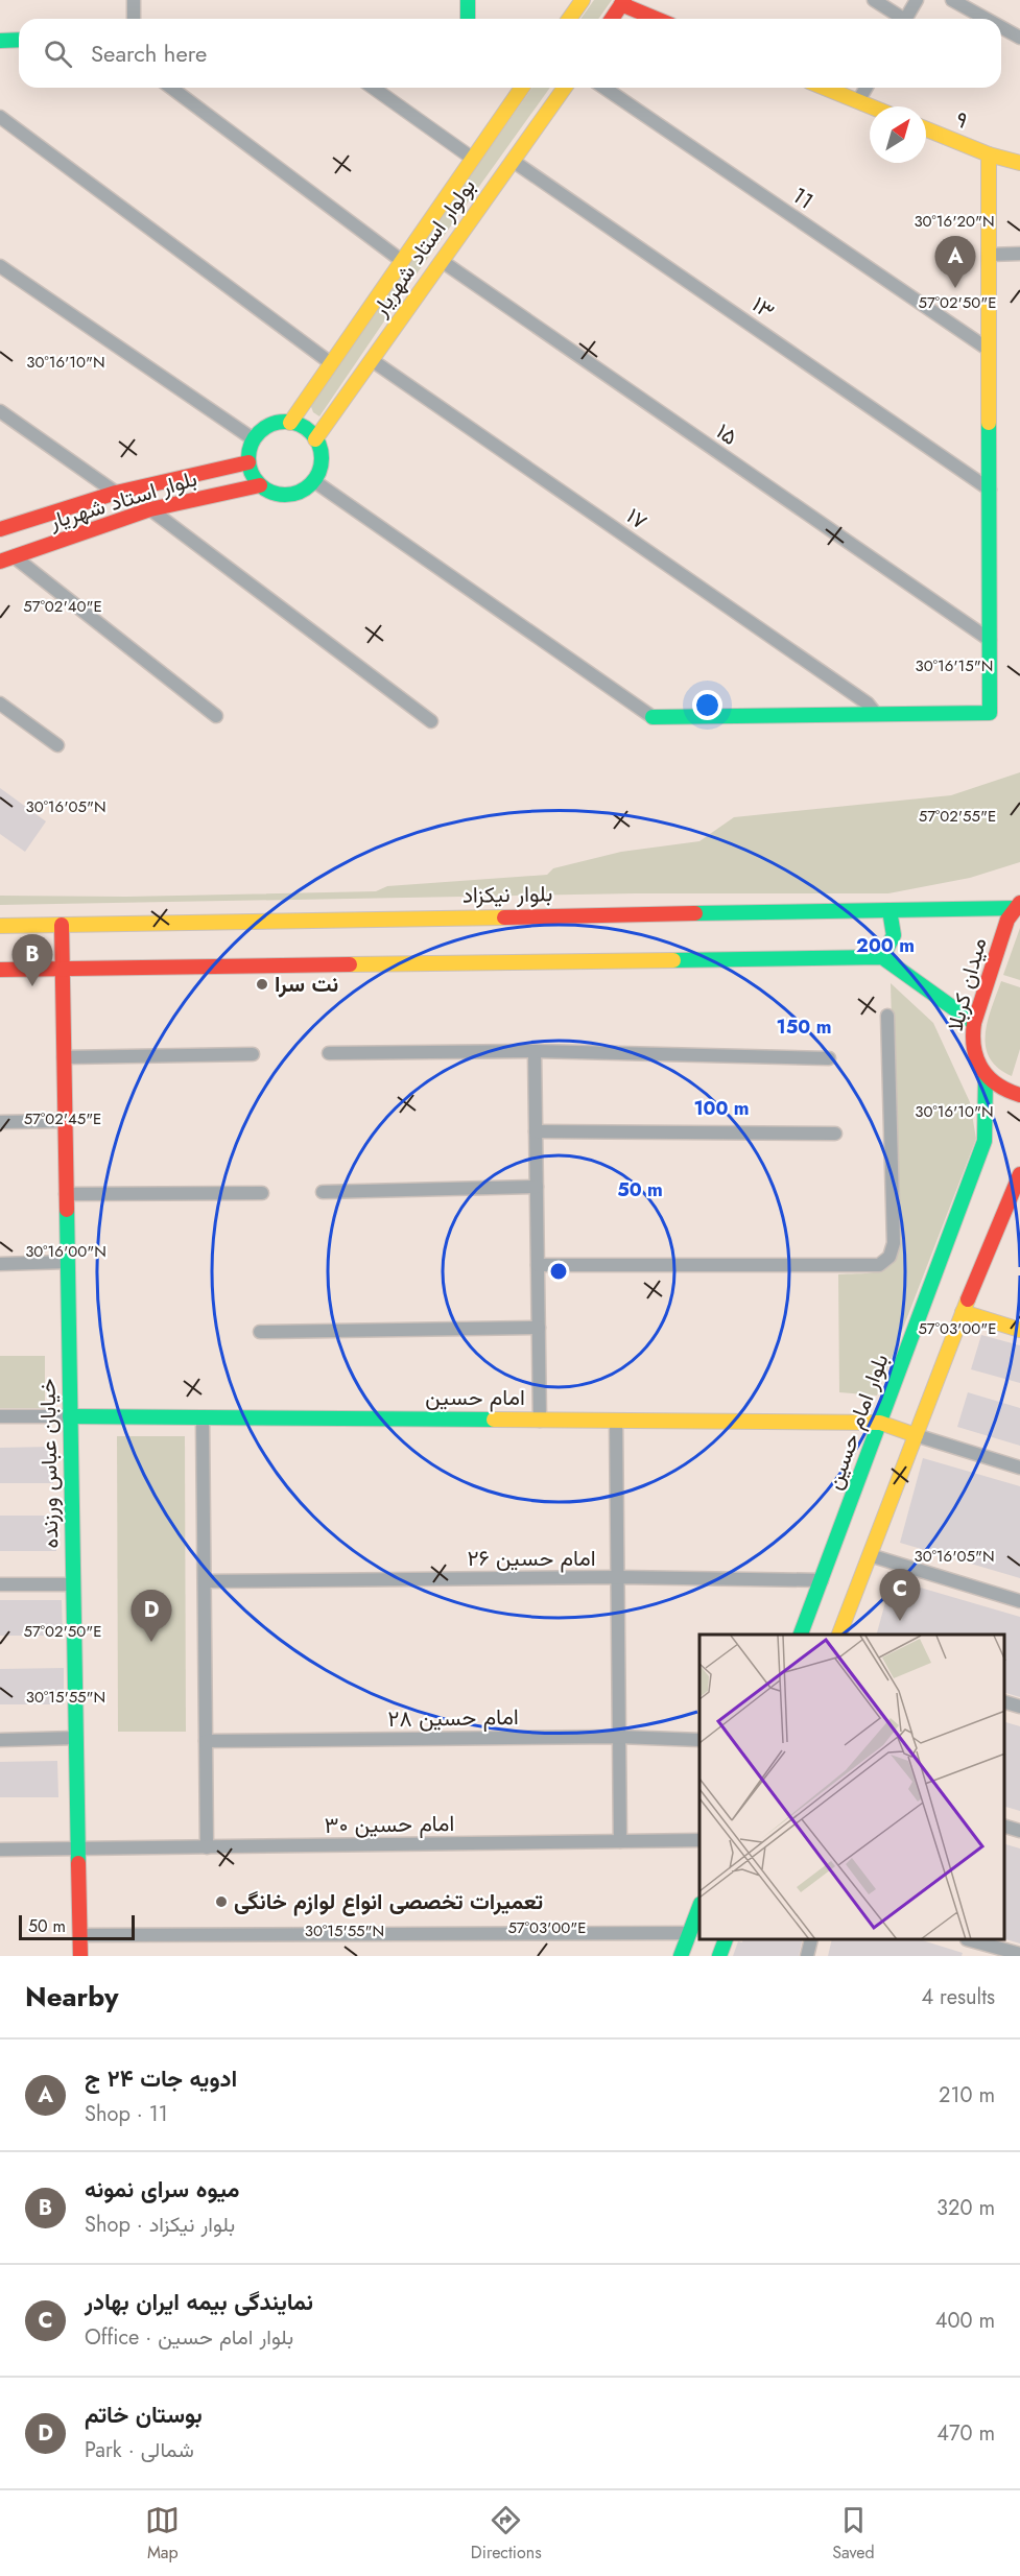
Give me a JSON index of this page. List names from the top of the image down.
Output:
{
  "streets": {
    "street": [
      "۹",
      "11",
      "بولوار استاد شهریار",
      "۱۳",
      "۱۵",
      "بلوار استاد شهریار",
      "۱۷",
      "بلوار نیکزاد",
      "میدان کربلا",
      "امام حسین",
      "بلوار امام حسین",
      "خیابان عباس ورزنده",
      "امام حسین ۲۶",
      "امام حسین ۲۸",
      "امام حسین ۳۰"
    ]
  },
  "crossings": [
    ["بولوار استاد شهریار", "۱۳"],
    ["بولوار استاد شهریار", "۱۵"],
    ["بولوار استاد شهریار", "بلوار استاد شهریار"],
    ["بولوار استاد شهریار", "۱۷"],
    ["بلوار نیکزاد", "میدان کربلا"],
    ["بلوار نیکزاد", "خیابان عباس ورزنده"],
    ["میدان کربلا", "بلوار امام حسین"],
    ["امام حسین", "بلوار امام حسین"],
    ["امام حسین", "خیابان عباس ورزنده"],
    ["بلوار امام حسین", "امام حسین ۲۶"],
    ["خیابان عباس ورزنده", "امام حسین ۳۰"]
  ],
  "places": ["نت سرا", "تعمیرات تخصصی انواع لوازم خانگی"],
  "scale_bar": "50 m",
  "north": "top right",
  "page": {
    "search": "Search here",
    "pins": [
      "A",
      "B",
      "C",
      "D"
    ],
    "scale": "50 m",
    "heading": ["Nearby", "4 results"],
    "list": [
      {
        "mark": "A",
        "name": "ادویه جات ۲۴ ج",
        "note": "Shop · 11",
        "value": "210 m"
      },
      {
        "mark": "B",
        "name": "میوه سرای نمونه",
        "note": "Shop · بلوار نیکزاد",
        "value": "320 m"
      },
      {
        "mark": "C",
        "name": "نمایندگی بیمه ایران بهادر",
        "note": "Office · بلوار امام حسین",
        "value": "400 m"
      },
      {
        "mark": "D",
        "name": "بوستان خاتم",
        "note": "Park · شمالی",
        "value": "470 m"
      }
    ],
    "nav": ["Map", "Directions", "Saved"]
  },
  "coordinates": [
    "30°16'20\"N",
    "57°02'50\"E",
    "30°16'10\"N",
    "57°02'40\"E",
    "30°16'15\"N",
    "30°16'05\"N",
    "57°02'55\"E",
    "57°02'45\"E",
    "30°16'00\"N",
    "57°03'00\"E",
    "30°15'55\"N"
  ],
  "rings": [
    "200 m",
    "150 m",
    "100 m",
    "50 m"
  ]
}
